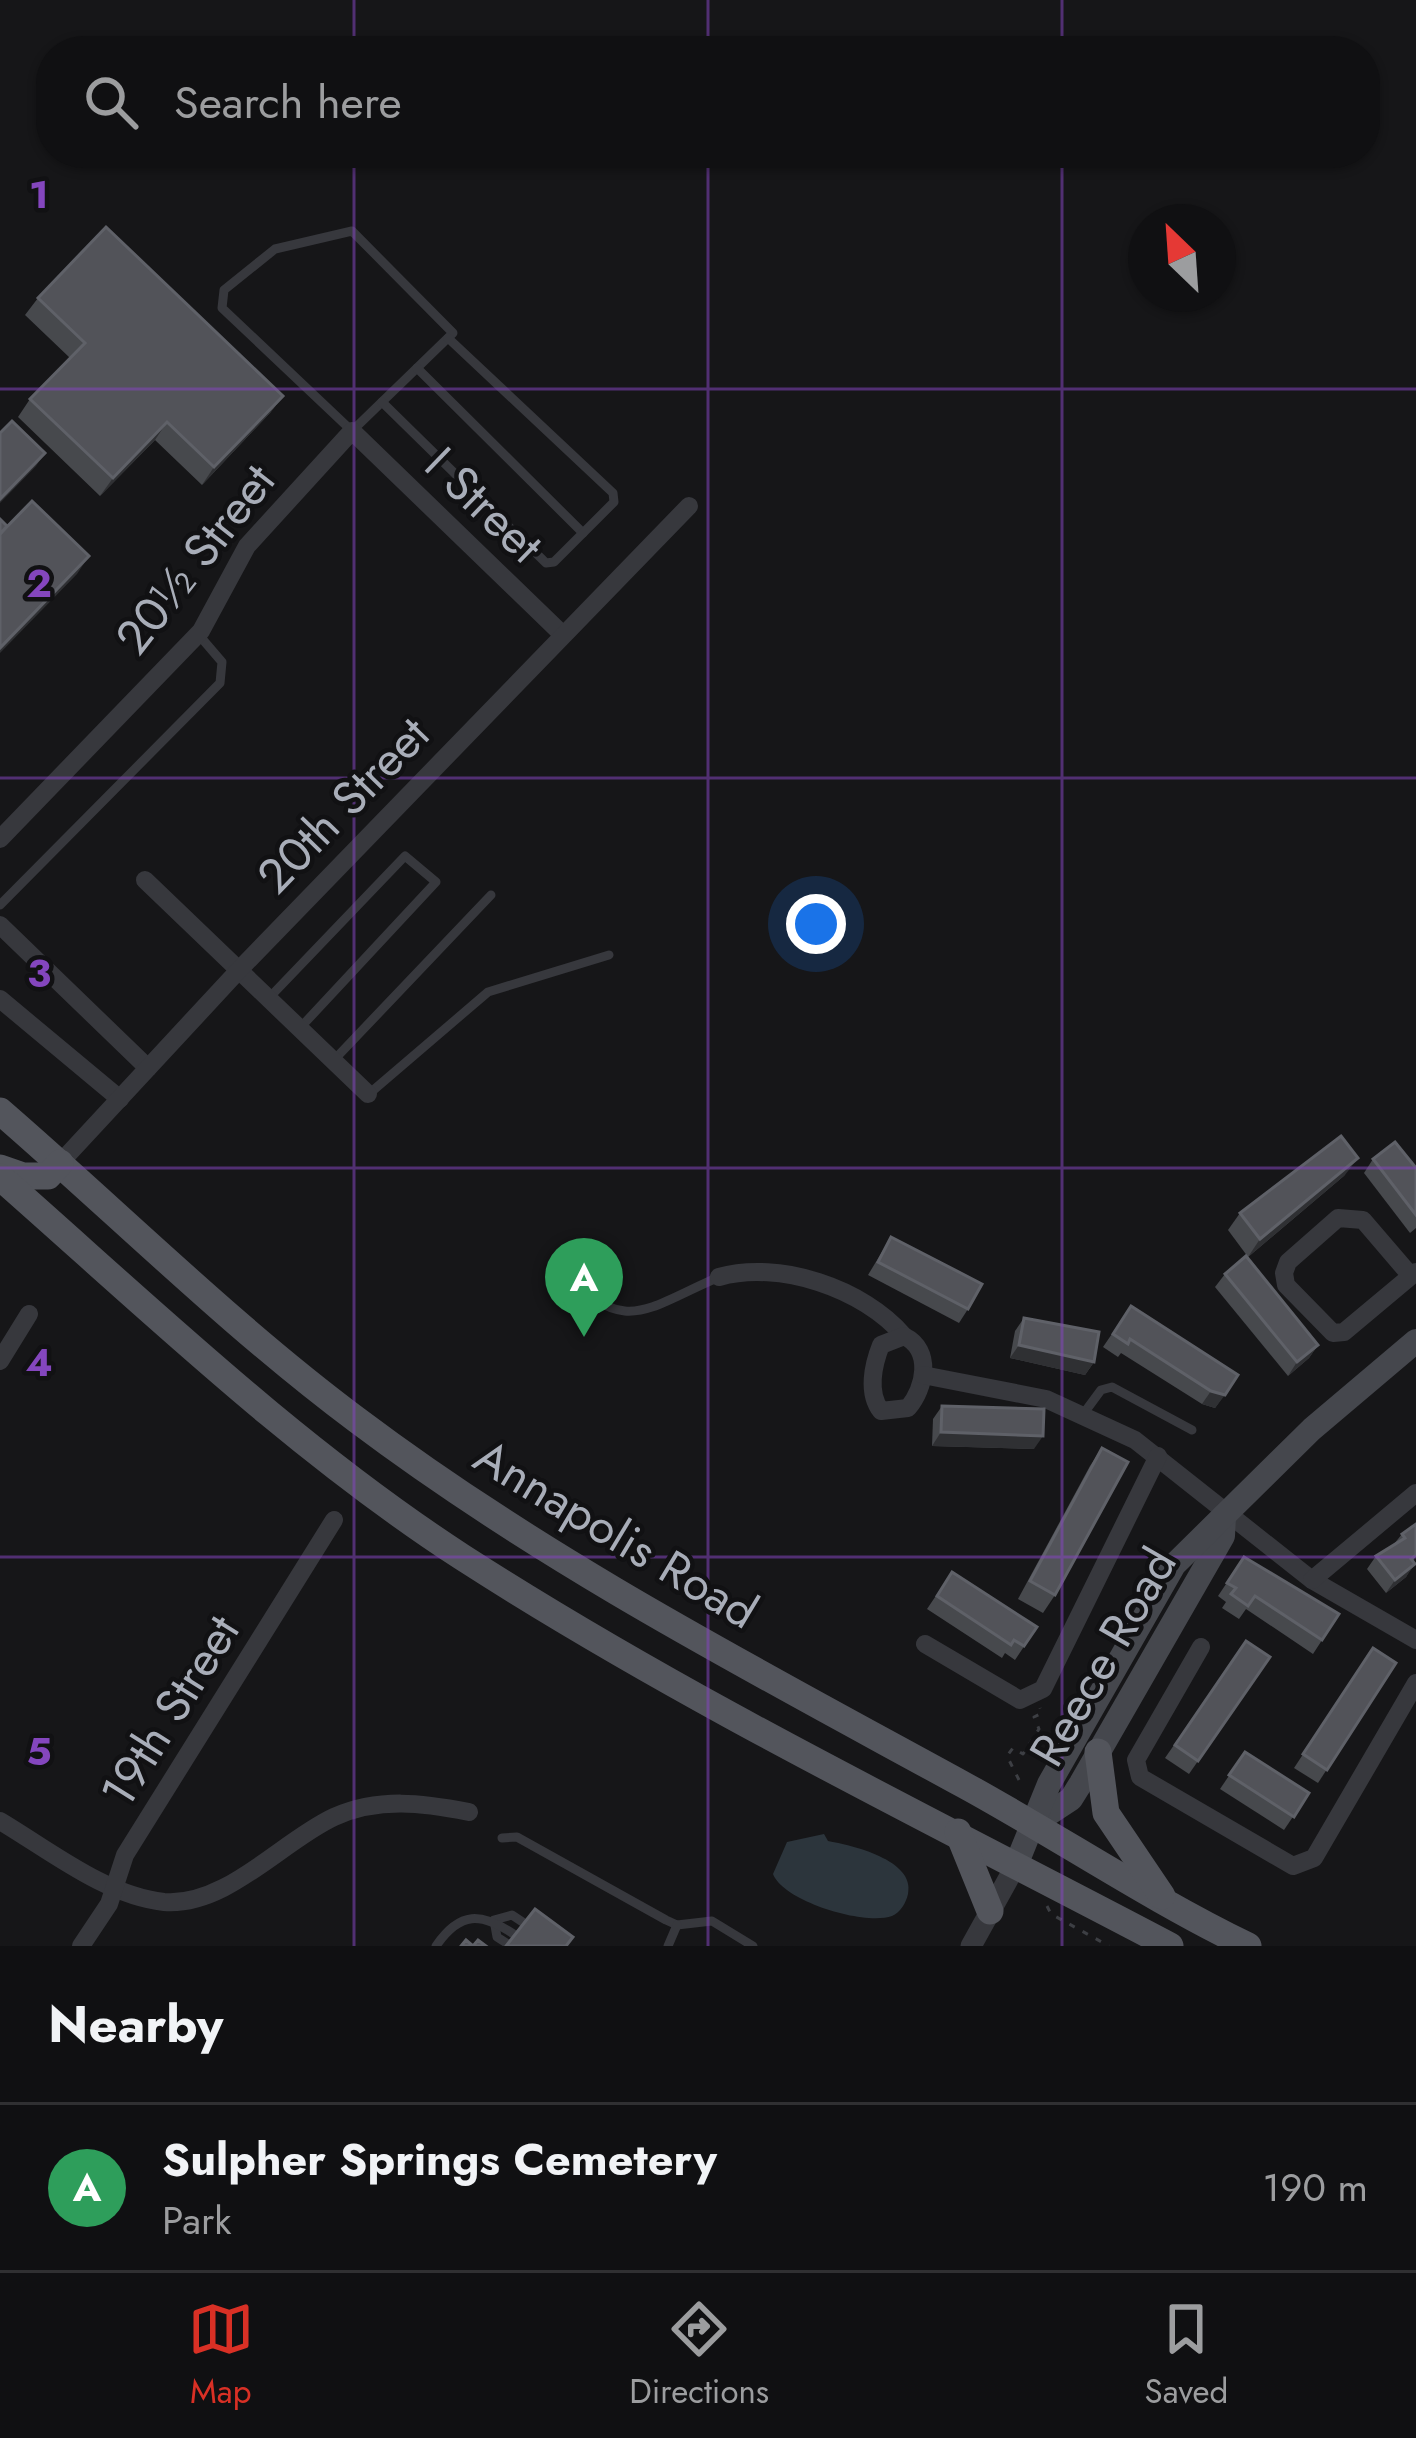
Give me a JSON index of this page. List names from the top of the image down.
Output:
{
  "streets": {
    "main road": ["Annapolis Road", "Reece Road"],
    "street": [
      "I Street",
      "20½ Street",
      "20th Street",
      "19th Street"
    ]
  },
  "crossings": [
    ["I Street", "20½ Street"],
    ["I Street", "20th Street"],
    ["20th Street", "Annapolis Road"],
    ["Annapolis Road", "Reece Road"]
  ],
  "north": "top left",
  "page": {
    "search": "Search here",
    "pins": "A",
    "heading": "Nearby",
    "list": [
      {
        "mark": "A",
        "name": "Sulpher Springs Cemetery",
        "note": "Park",
        "value": "190 m"
      }
    ],
    "nav": ["Map", "Directions", "Saved"]
  },
  "grid": {
    "rows": [
      "1",
      "2",
      "3",
      "4",
      "5"
    ]
  }
}
